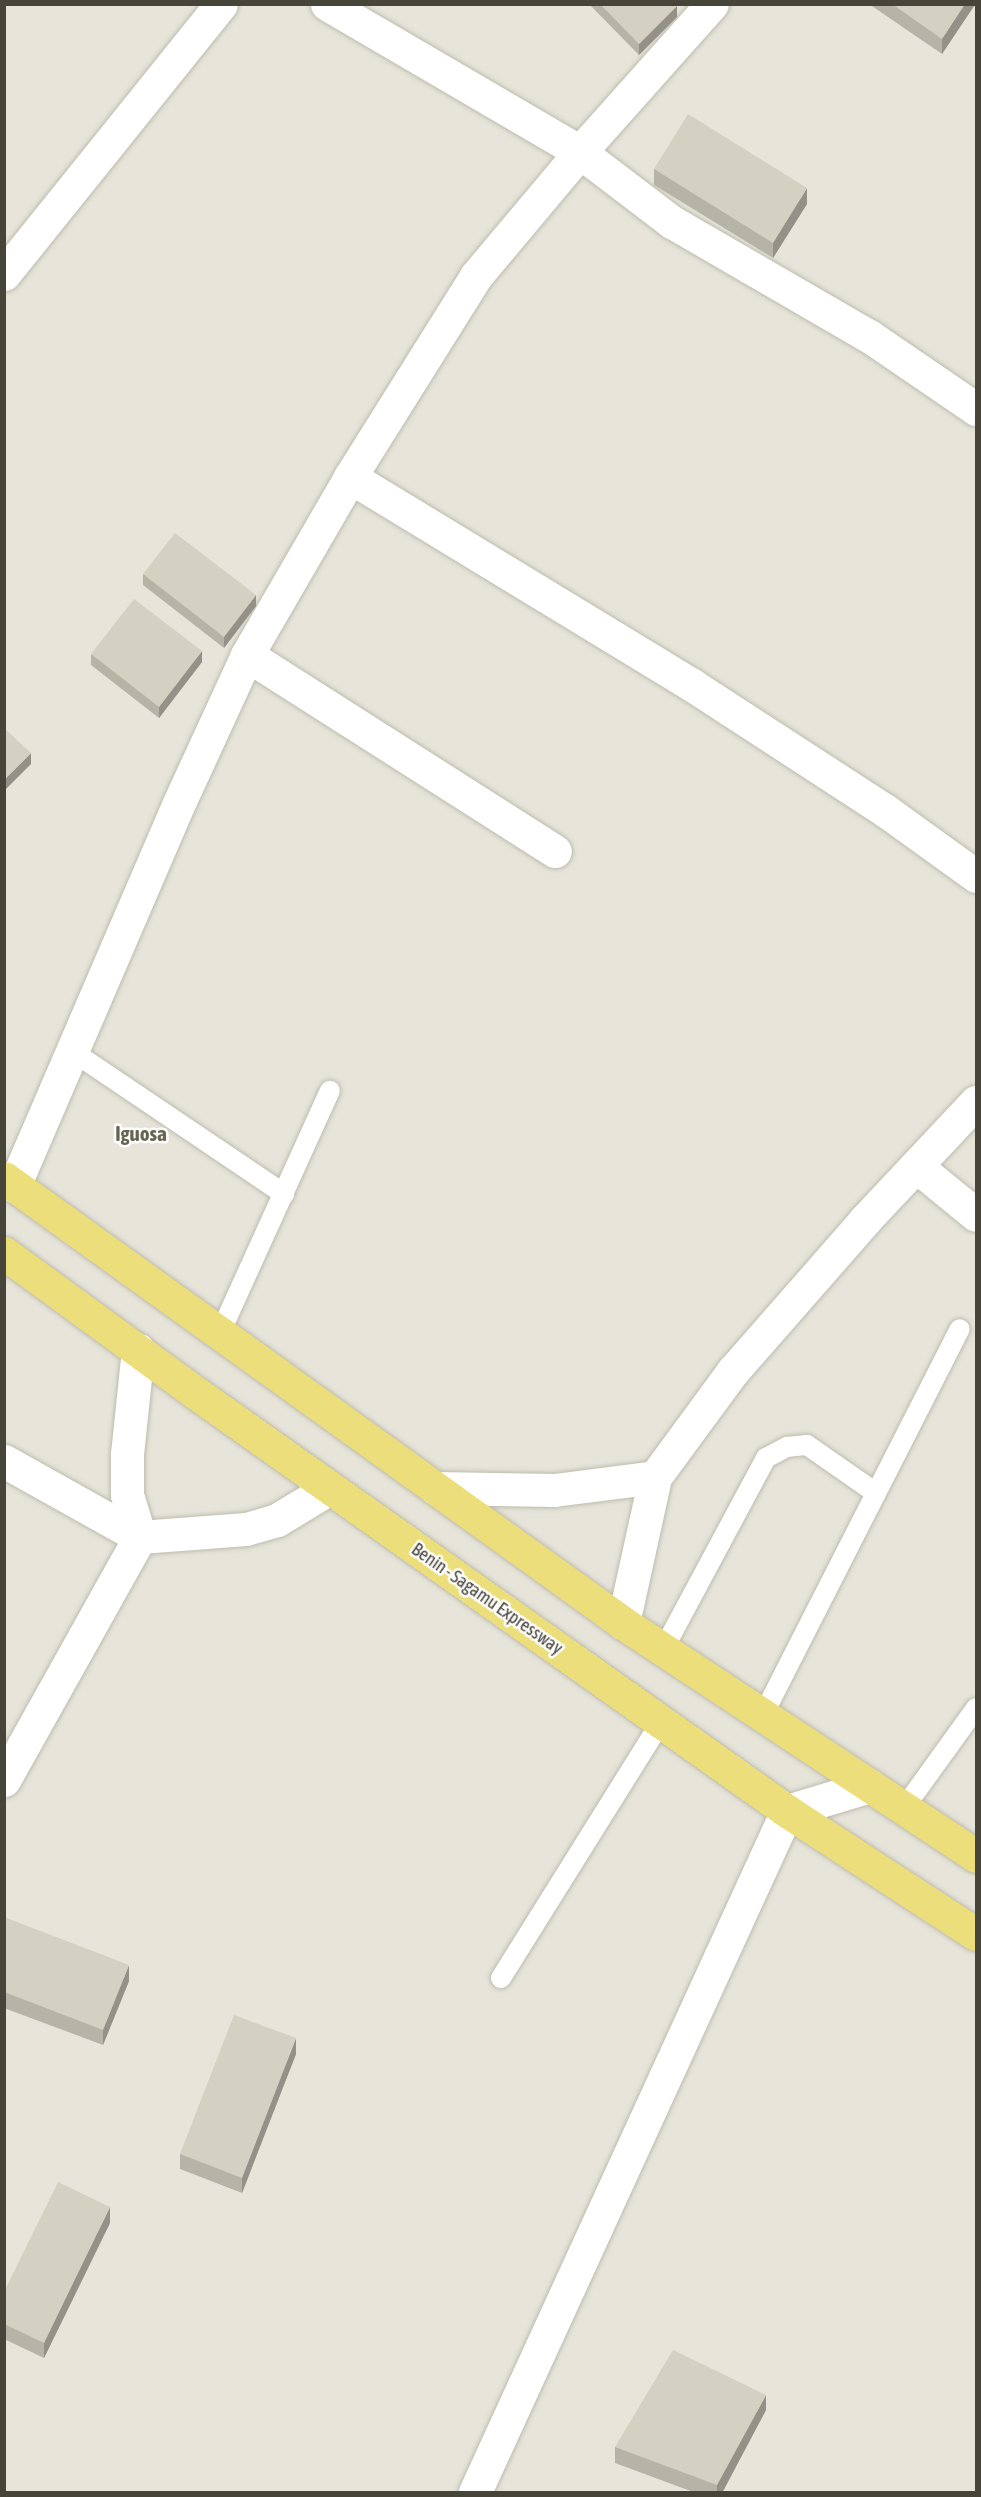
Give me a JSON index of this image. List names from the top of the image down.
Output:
{
  "streets": {
    "highway": ["Benin - Sagamu Expressway"]
  },
  "districts": ["Iguosa"]
}
